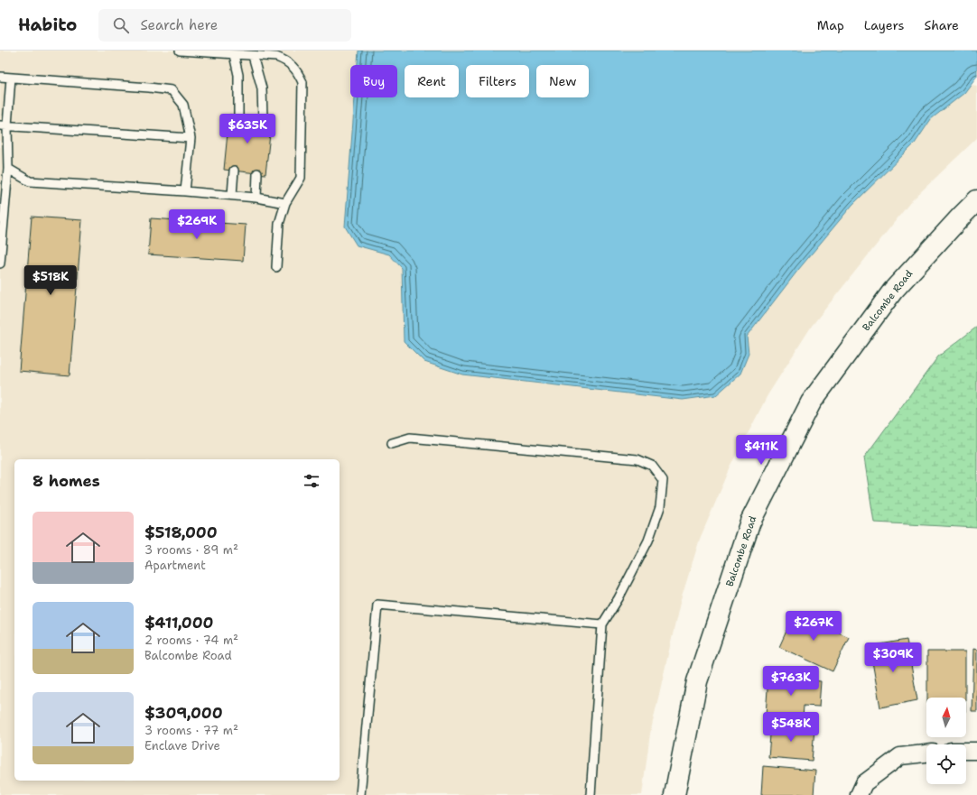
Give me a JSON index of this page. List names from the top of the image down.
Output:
{
  "streets": {
    "street": ["Balcombe Road"]
  },
  "north": "top",
  "page": {
    "header": "Habito",
    "search": "Search here",
    "nav": ["Map", "Layers", "Share"],
    "chip": [
      "Buy",
      "Rent",
      "Filters",
      "New"
    ],
    "price": [
      "$635K",
      "$269K",
      "$518K",
      "$411K",
      "$267K",
      "$309K",
      "$763K",
      "$548K"
    ],
    "heading": "8 homes",
    "list": [
      {
        "name": "$518,000",
        "note": "3 rooms · 89 m² · Apartment"
      },
      {
        "name": "$411,000",
        "note": "2 rooms · 74 m² · Balcombe Road"
      },
      {
        "name": "$309,000",
        "note": "3 rooms · 77 m² · Enclave Drive"
      }
    ]
  }
}
